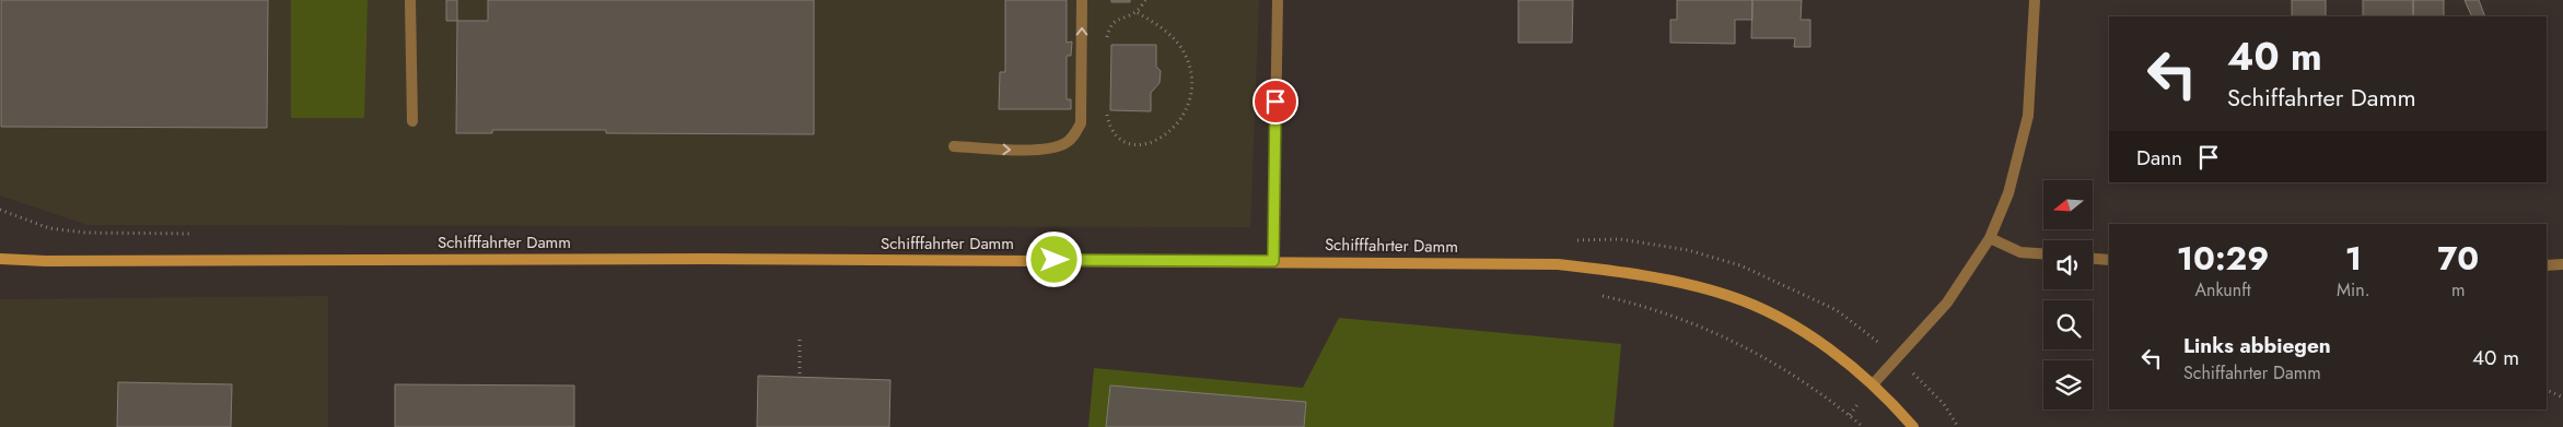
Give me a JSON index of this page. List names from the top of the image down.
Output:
{
  "streets": {
    "main road": ["Schifffahrter Damm"]
  },
  "north": "left",
  "page": {
    "turn": ["40 m", "Schiffahrter Damm"],
    "then": "Dann",
    "eta": [
      "10:29",
      "Ankunft",
      "1",
      "Min.",
      "70",
      "m"
    ],
    "list": [
      {
        "name": "Links abbiegen",
        "note": "Schiffahrter Damm",
        "value": "40 m"
      }
    ]
  }
}
